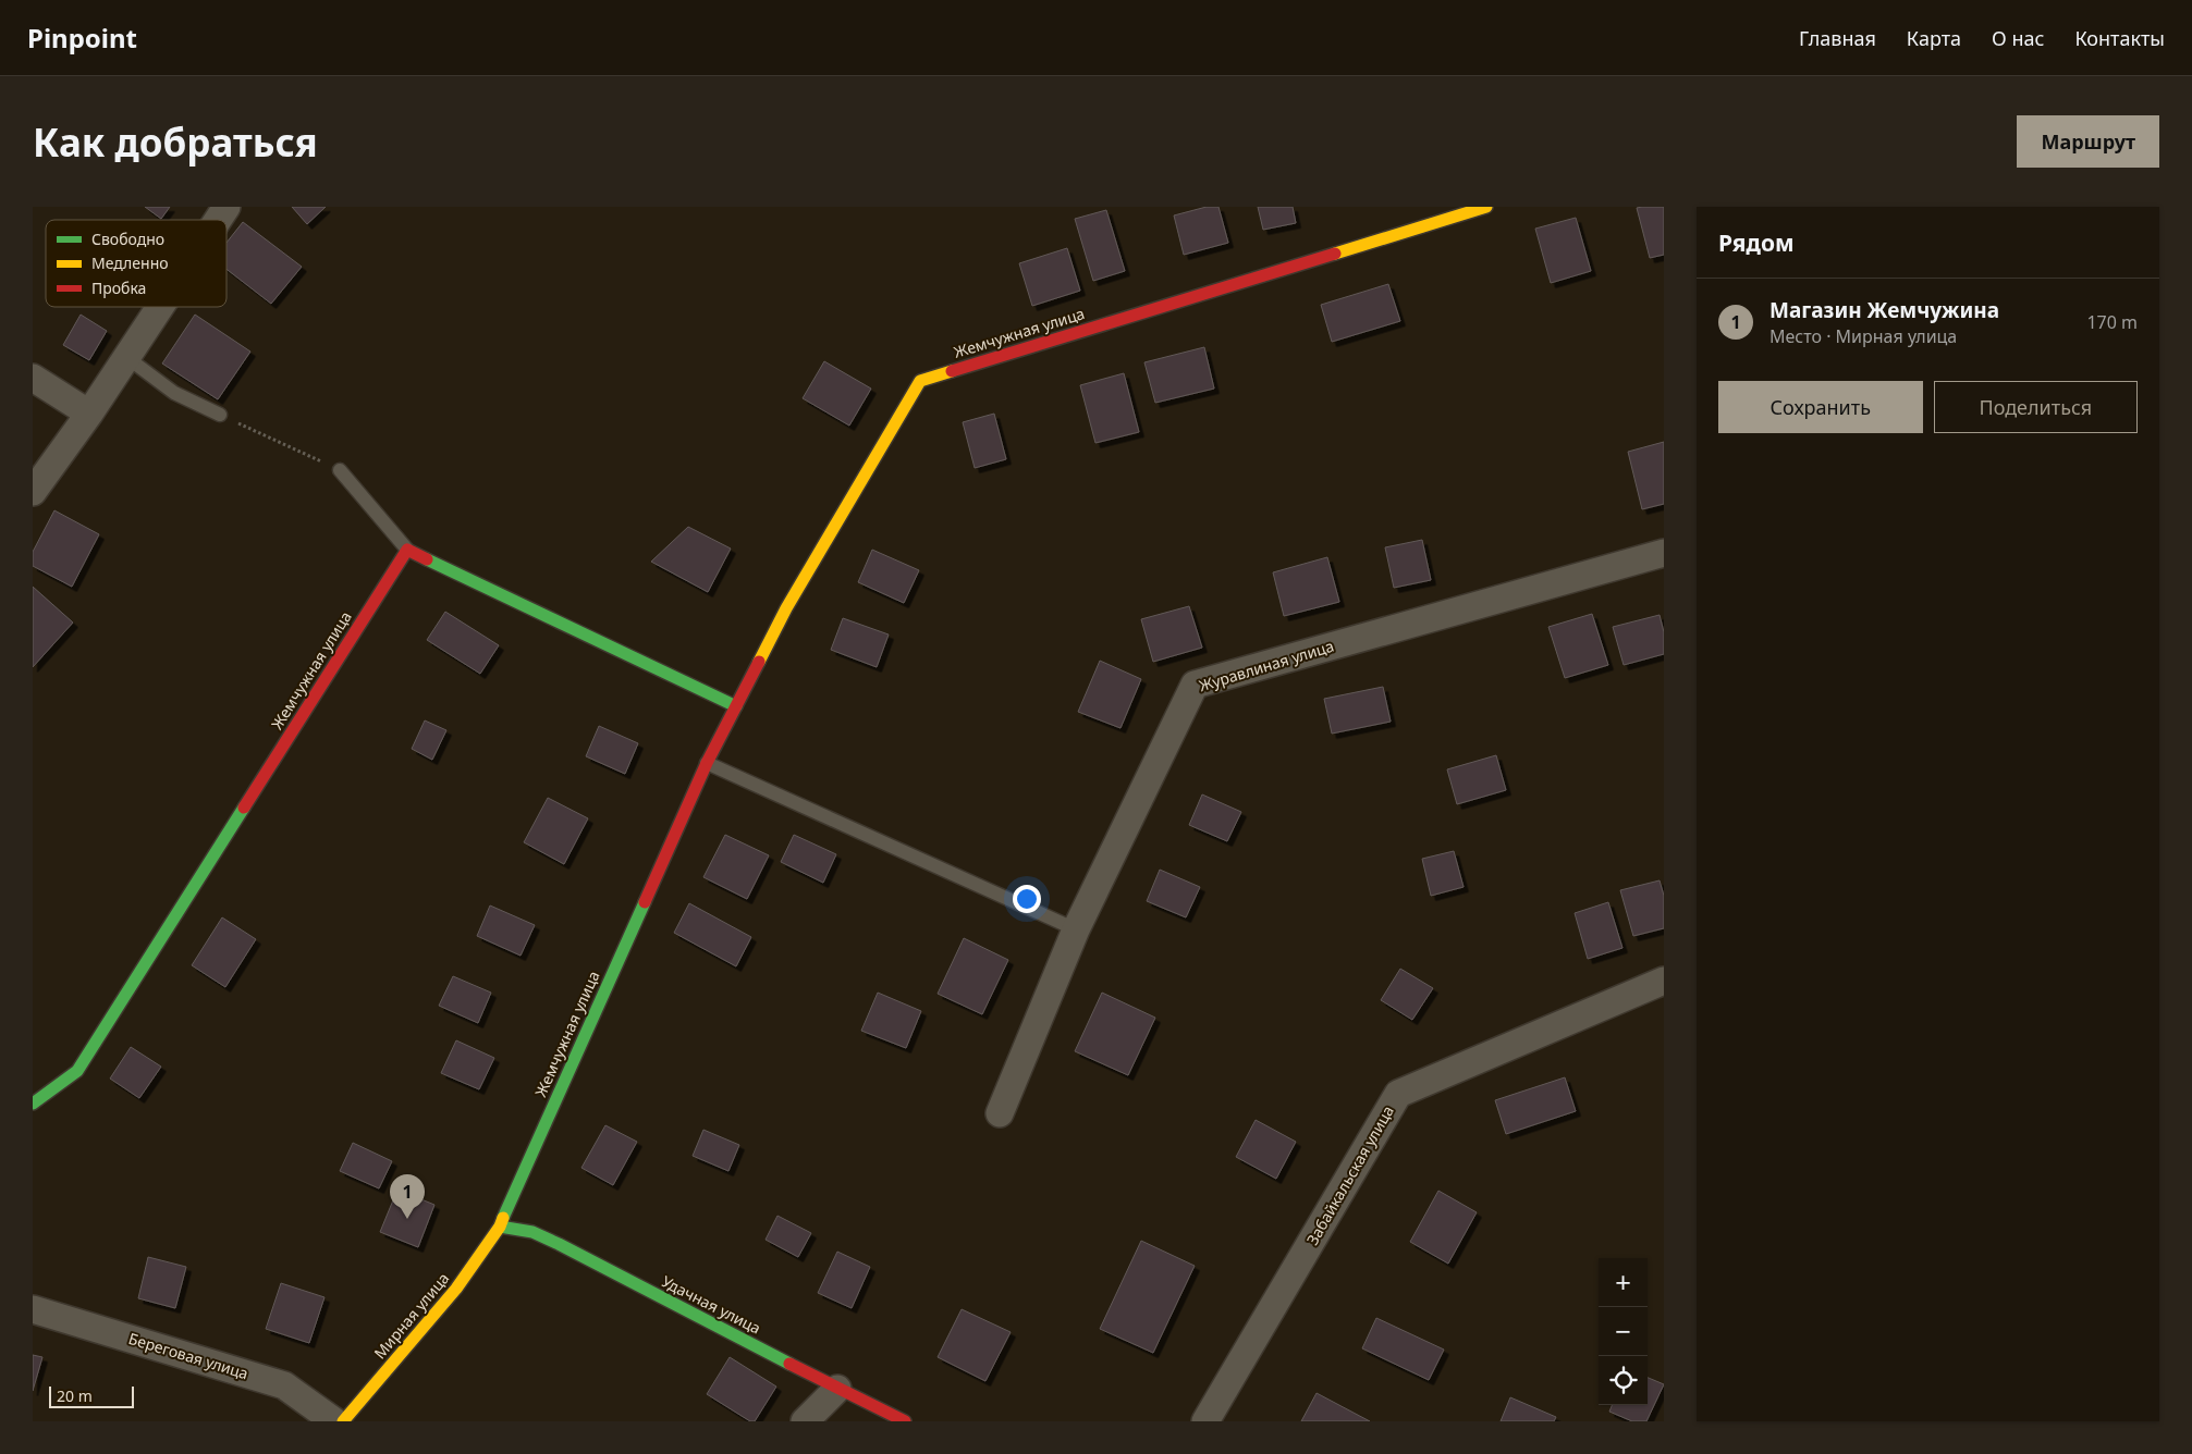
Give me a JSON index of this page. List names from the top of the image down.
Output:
{
  "streets": {
    "street": [
      "Жемчужная улица",
      "Журавлиная улица",
      "Забайкальская улица",
      "Удачная улица",
      "Мирная улица",
      "Береговая улица"
    ]
  },
  "crossings": [
    ["Жемчужная улица", "Удачная улица"],
    ["Жемчужная улица", "Мирная улица"],
    ["Удачная улица", "Мирная улица"]
  ],
  "legend": ["Свободно", "Медленно", "Пробка"],
  "scale_bar": "20 m",
  "page": {
    "header": "Pinpoint",
    "nav": [
      "Главная",
      "Карта",
      "О нас",
      "Контакты"
    ],
    "buttons": [
      "Маршрут",
      ["Сохранить", "Поделиться"]
    ],
    "title": "Как добраться",
    "heading": "Рядом",
    "list": [
      {
        "mark": "1",
        "name": "Магазин Жемчужина",
        "note": "Место · Мирная улица",
        "value": "170 m"
      }
    ],
    "pins": "1",
    "map_buttons": ["+", "−"],
    "scale": "20 m"
  }
}
